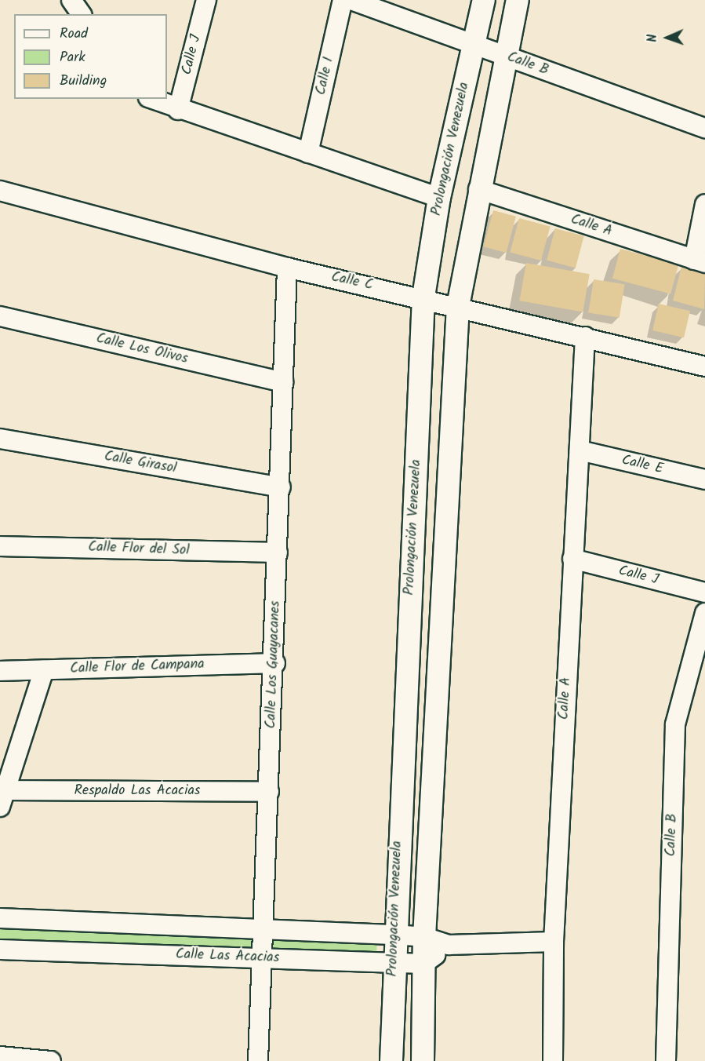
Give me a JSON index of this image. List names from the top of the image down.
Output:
{
  "streets": {
    "street": [
      "Calle J",
      "Calle B",
      "Calle I",
      "Prolongación Venezuela",
      "Calle A",
      "Calle C",
      "Calle Los Olivos",
      "Calle Girasol",
      "Calle E",
      "Calle Flor del Sol",
      "Calle Los Guayacanes",
      "Calle Flor de Campana",
      "Respaldo Las Acacias",
      "Calle Las Acacias"
    ]
  },
  "crossings": [
    ["Calle J", "Calle A"],
    ["Calle B", "Prolongación Venezuela"],
    ["Prolongación Venezuela", "Calle C"],
    ["Prolongación Venezuela", "Calle Las Acacias"],
    ["Calle A", "Calle C"],
    ["Calle A", "Calle E"],
    ["Calle A", "Calle Las Acacias"],
    ["Calle C", "Calle Los Guayacanes"],
    ["Calle Los Olivos", "Calle Los Guayacanes"],
    ["Calle Girasol", "Calle Los Guayacanes"],
    ["Calle Flor del Sol", "Calle Los Guayacanes"],
    ["Calle Los Guayacanes", "Calle Flor de Campana"],
    ["Calle Los Guayacanes", "Respaldo Las Acacias"],
    ["Calle Los Guayacanes", "Calle Las Acacias"]
  ],
  "legend": ["Road", "Park", "Building"],
  "north": "left"
}
